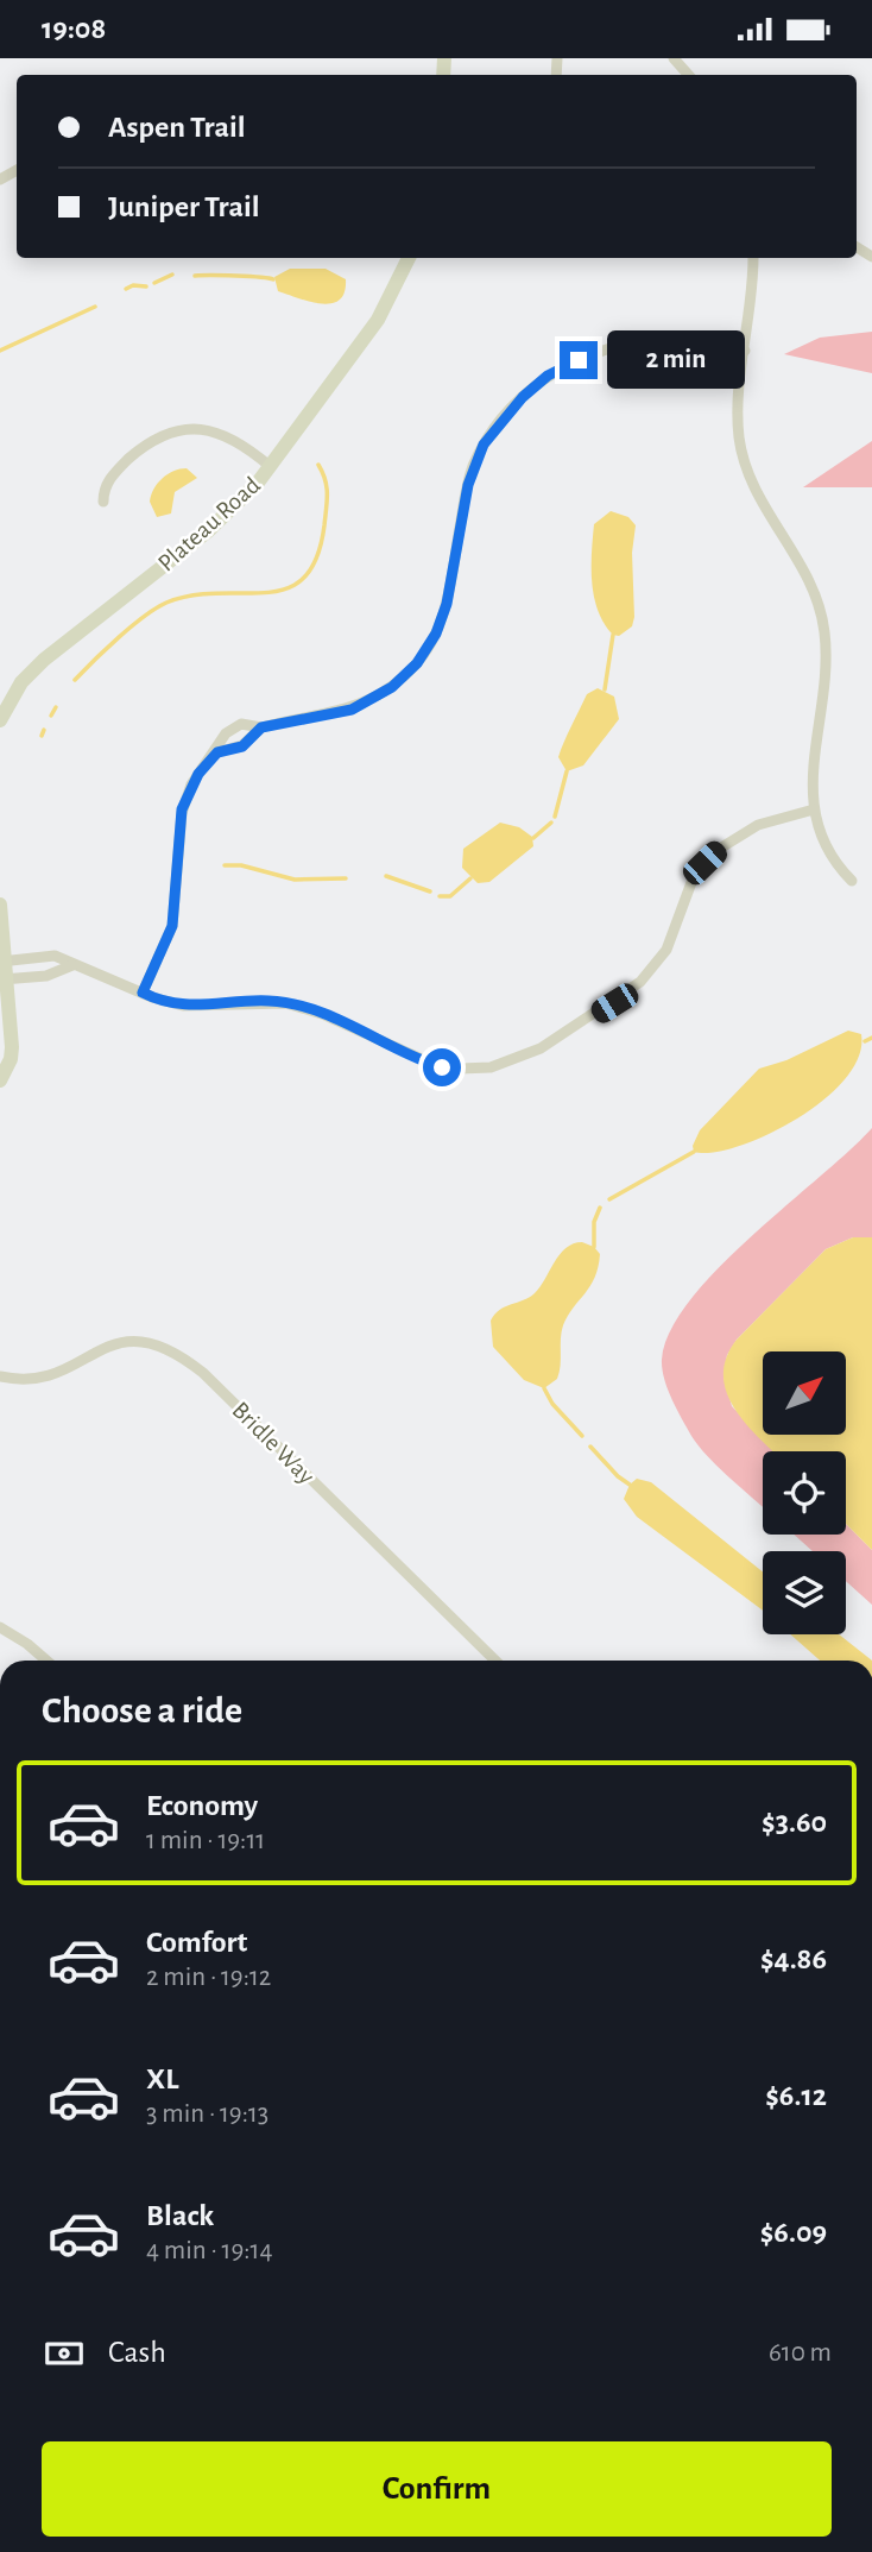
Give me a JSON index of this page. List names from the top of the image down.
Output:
{
  "streets": {
    "street": ["Plateau Road", "Bridle Way"]
  },
  "north": "top right",
  "page": {
    "status": "19:08",
    "banner": ["Aspen Trail", "Juniper Trail"],
    "bubble": "2 min",
    "heading": "Choose a ride",
    "list": [
      {
        "name": "Economy",
        "note": "1 min · 19:11",
        "value": "$3.60"
      },
      {
        "name": "Comfort",
        "note": "2 min · 19:12",
        "value": "$4.86"
      },
      {
        "name": "XL",
        "note": "3 min · 19:13",
        "value": "$6.12"
      },
      {
        "name": "Black",
        "note": "4 min · 19:14",
        "value": "$6.09"
      }
    ],
    "pay": ["Cash", "610 m"],
    "buttons": "Confirm"
  }
}
